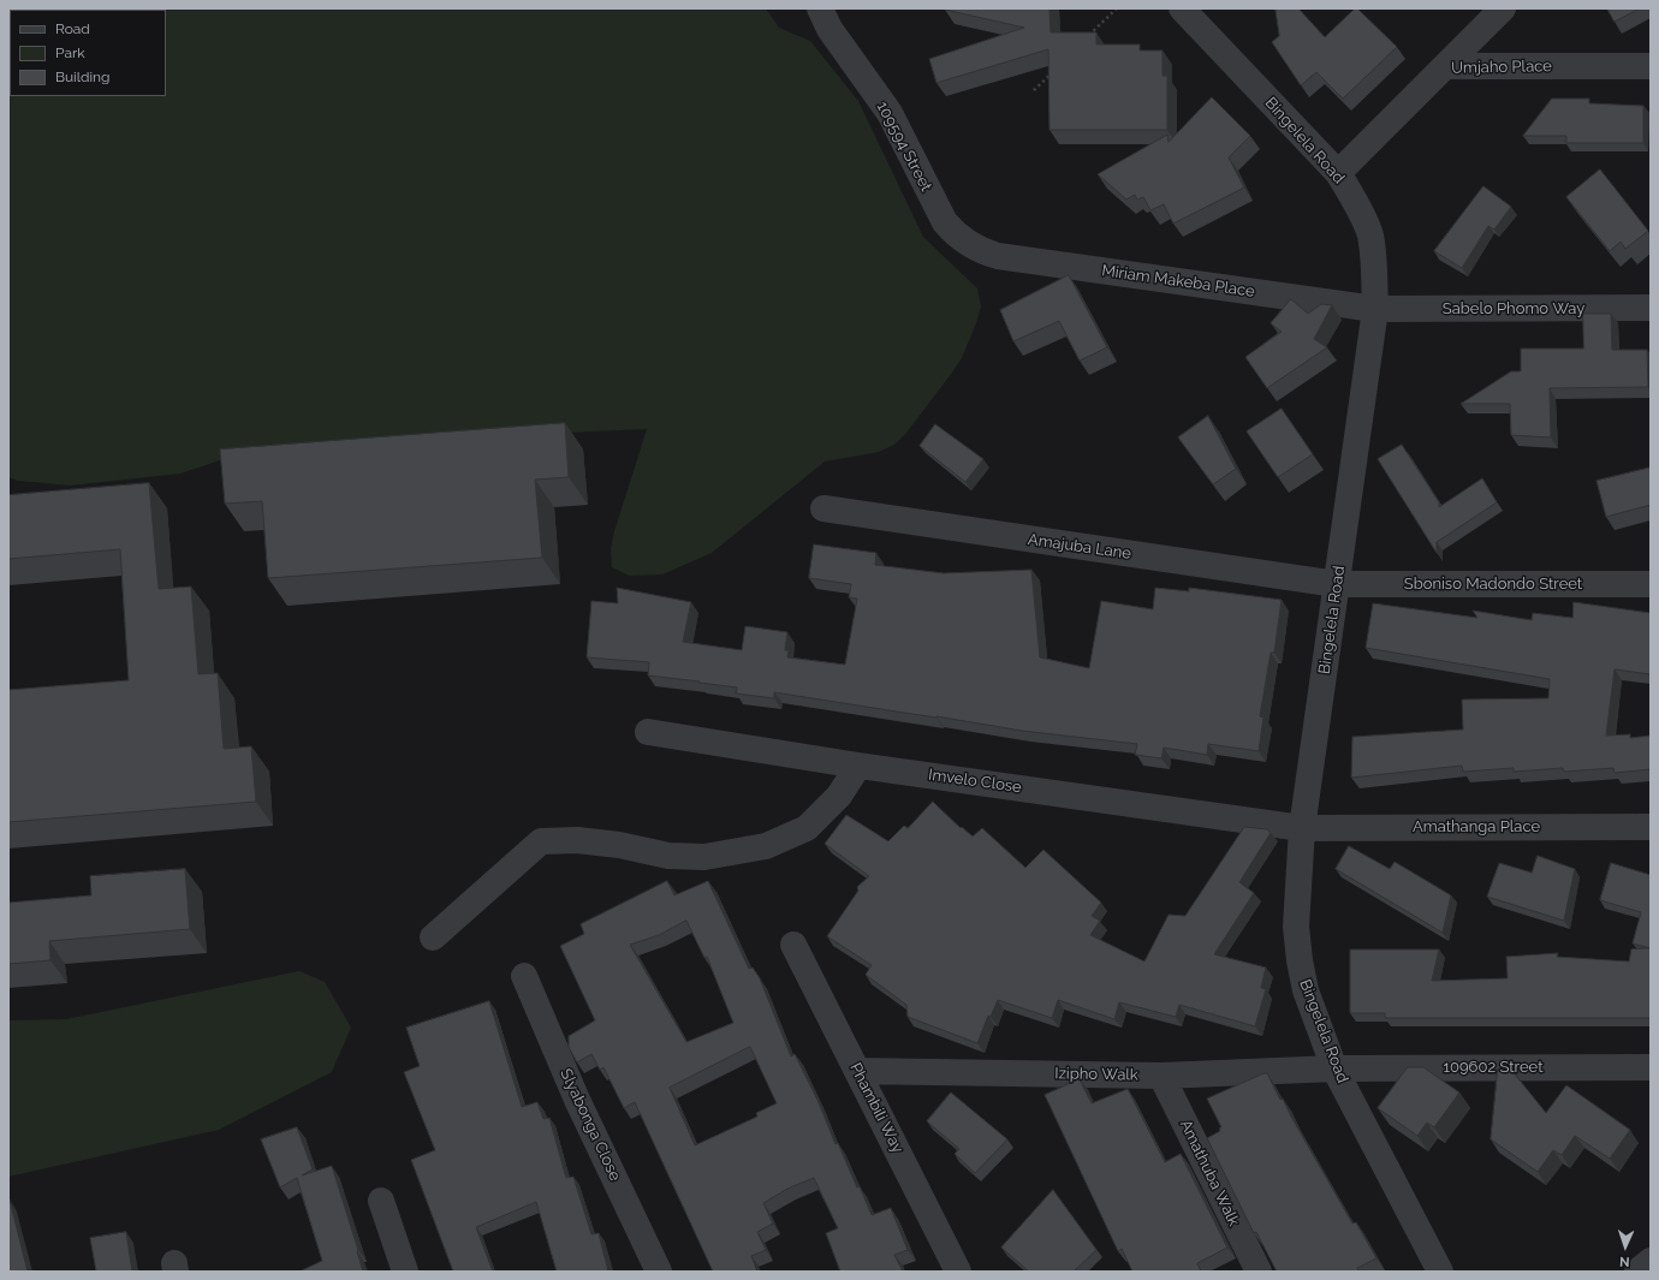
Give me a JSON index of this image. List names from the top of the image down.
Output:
{
  "streets": {
    "street": [
      "Umjaho Place",
      "Bingelela Road",
      "109594 Street",
      "Miriam Makeba Place",
      "Sabelo Phomo Way",
      "Amajuba Lane",
      "Sboniso Madondo Street",
      "Imvelo Close",
      "Amathanga Place",
      "109602 Street",
      "Izipho Walk",
      "Phambili Way",
      "Slyabonga Close",
      "Amathuba Walk"
    ]
  },
  "crossings": [
    ["Umjaho Place", "Bingelela Road"],
    ["Bingelela Road", "Miriam Makeba Place"],
    ["Bingelela Road", "Sabelo Phomo Way"],
    ["Bingelela Road", "Amajuba Lane"],
    ["Bingelela Road", "Sboniso Madondo Street"],
    ["Bingelela Road", "Imvelo Close"],
    ["Bingelela Road", "Amathanga Place"],
    ["Bingelela Road", "109602 Street"],
    ["Bingelela Road", "Izipho Walk"],
    ["109594 Street", "Miriam Makeba Place"],
    ["Miriam Makeba Place", "Sabelo Phomo Way"],
    ["Amajuba Lane", "Sboniso Madondo Street"],
    ["Imvelo Close", "Amathanga Place"],
    ["109602 Street", "Izipho Walk"],
    ["Izipho Walk", "Phambili Way"],
    ["Izipho Walk", "Amathuba Walk"]
  ],
  "legend": ["Road", "Park", "Building"],
  "north": "bottom"
}
